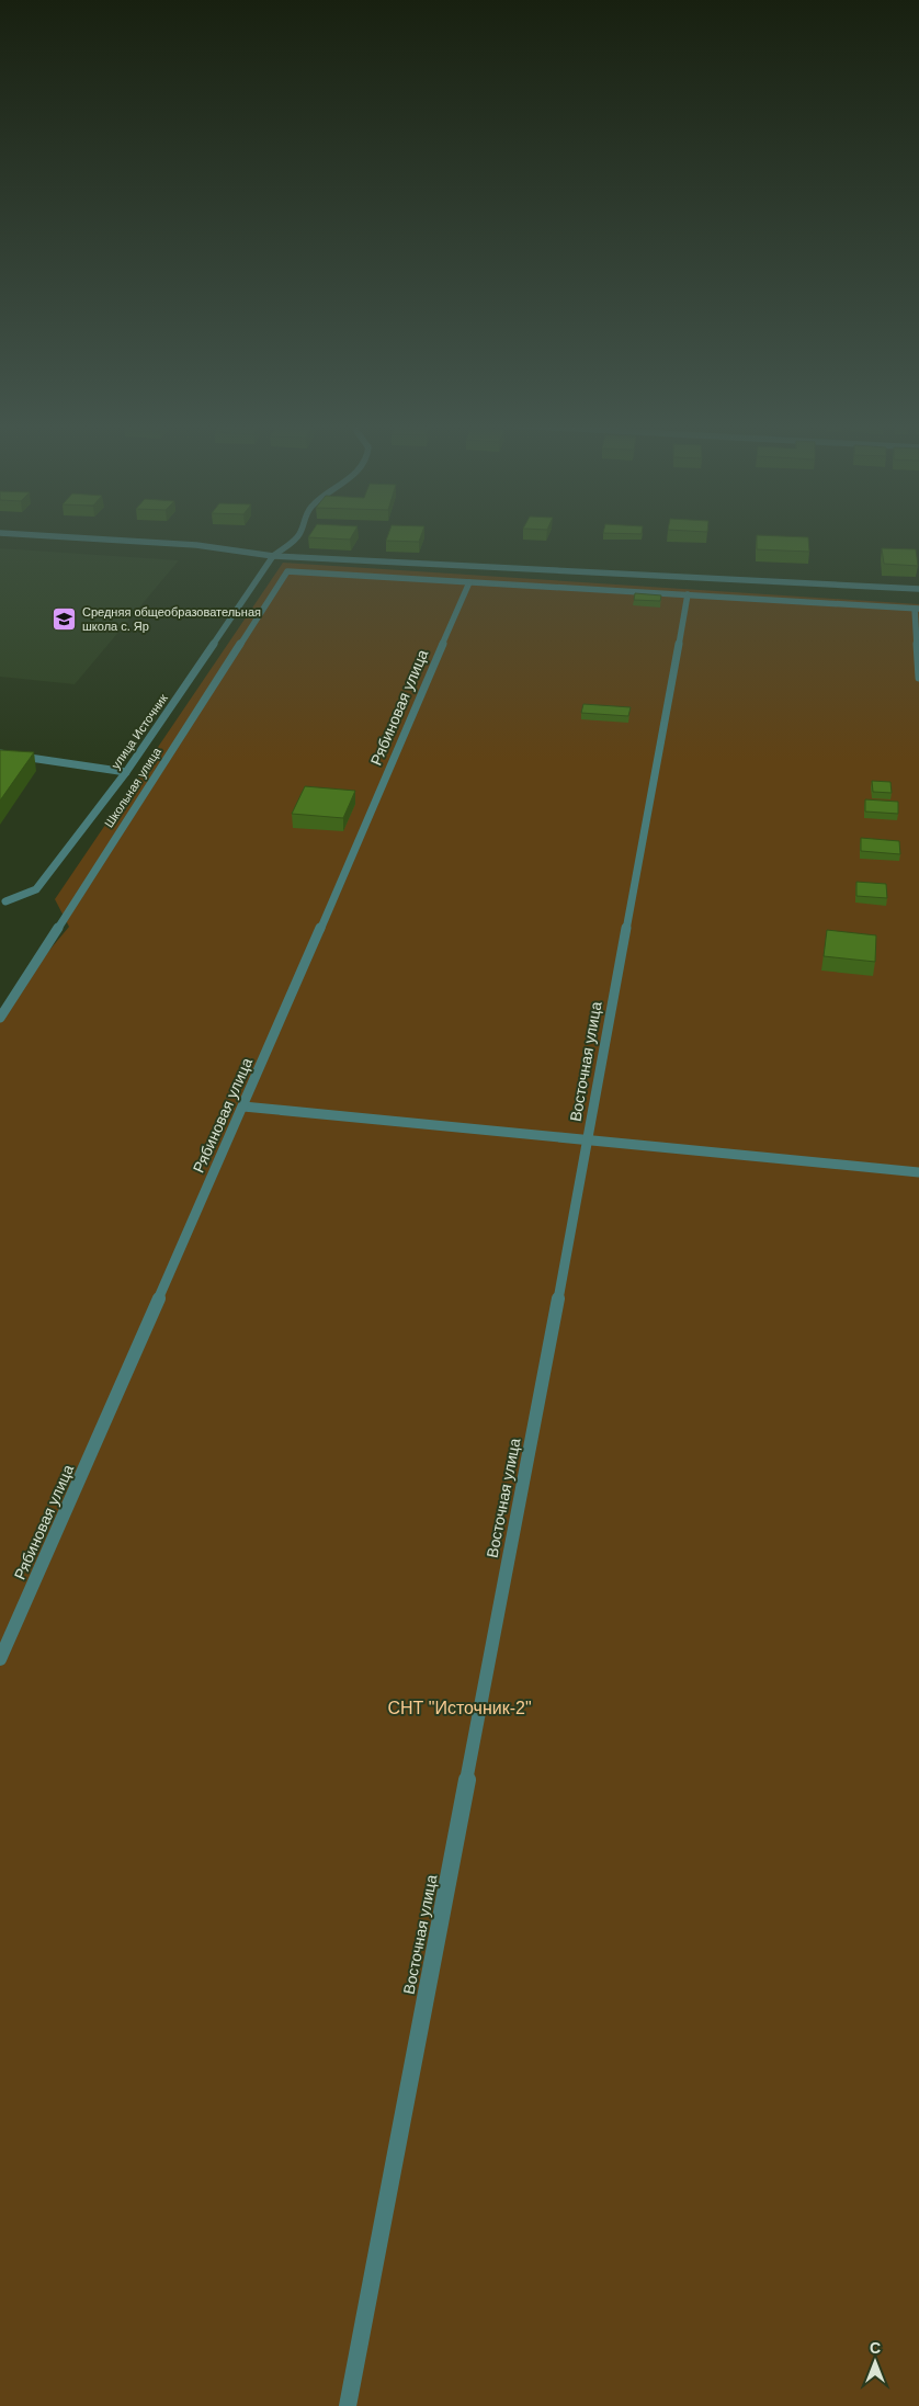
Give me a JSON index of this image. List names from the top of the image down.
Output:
{
  "streets": {
    "street": [
      "Рябиновая улица",
      "улица Источник",
      "Школьная улица",
      "Восточная улица"
    ]
  },
  "crossings": [
    ["Рябиновая улица", "Школьная улица"]
  ],
  "parks": ["СНТ \"Источник-2\""],
  "places": {
    "school or university": ["Средняя общеобразовательная школа с. Яр"]
  },
  "north": "top"
}
